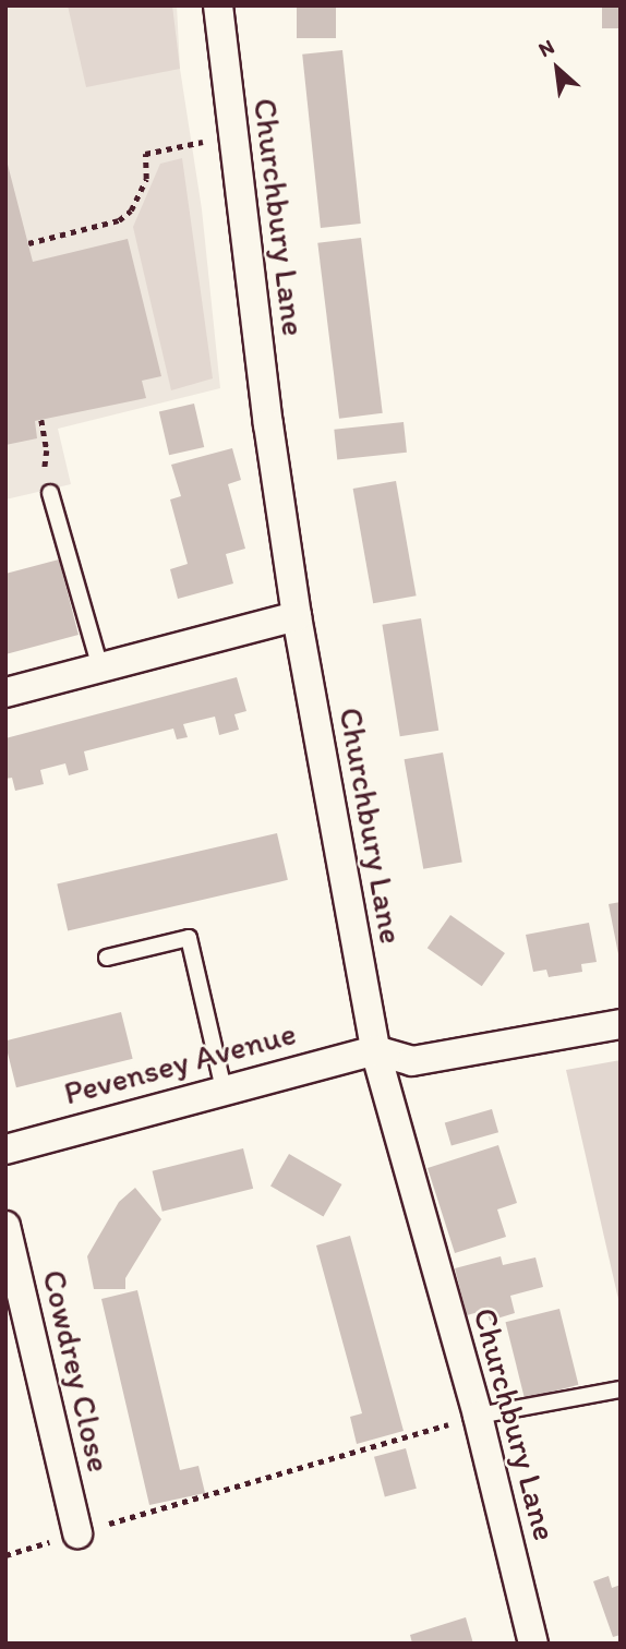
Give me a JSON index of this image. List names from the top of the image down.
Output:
{
  "streets": {
    "street": ["Churchbury Lane", "Pevensey Avenue", "Cowdrey Close"]
  },
  "crossings": [
    ["Churchbury Lane", "Pevensey Avenue"]
  ],
  "north": "top left"
}
